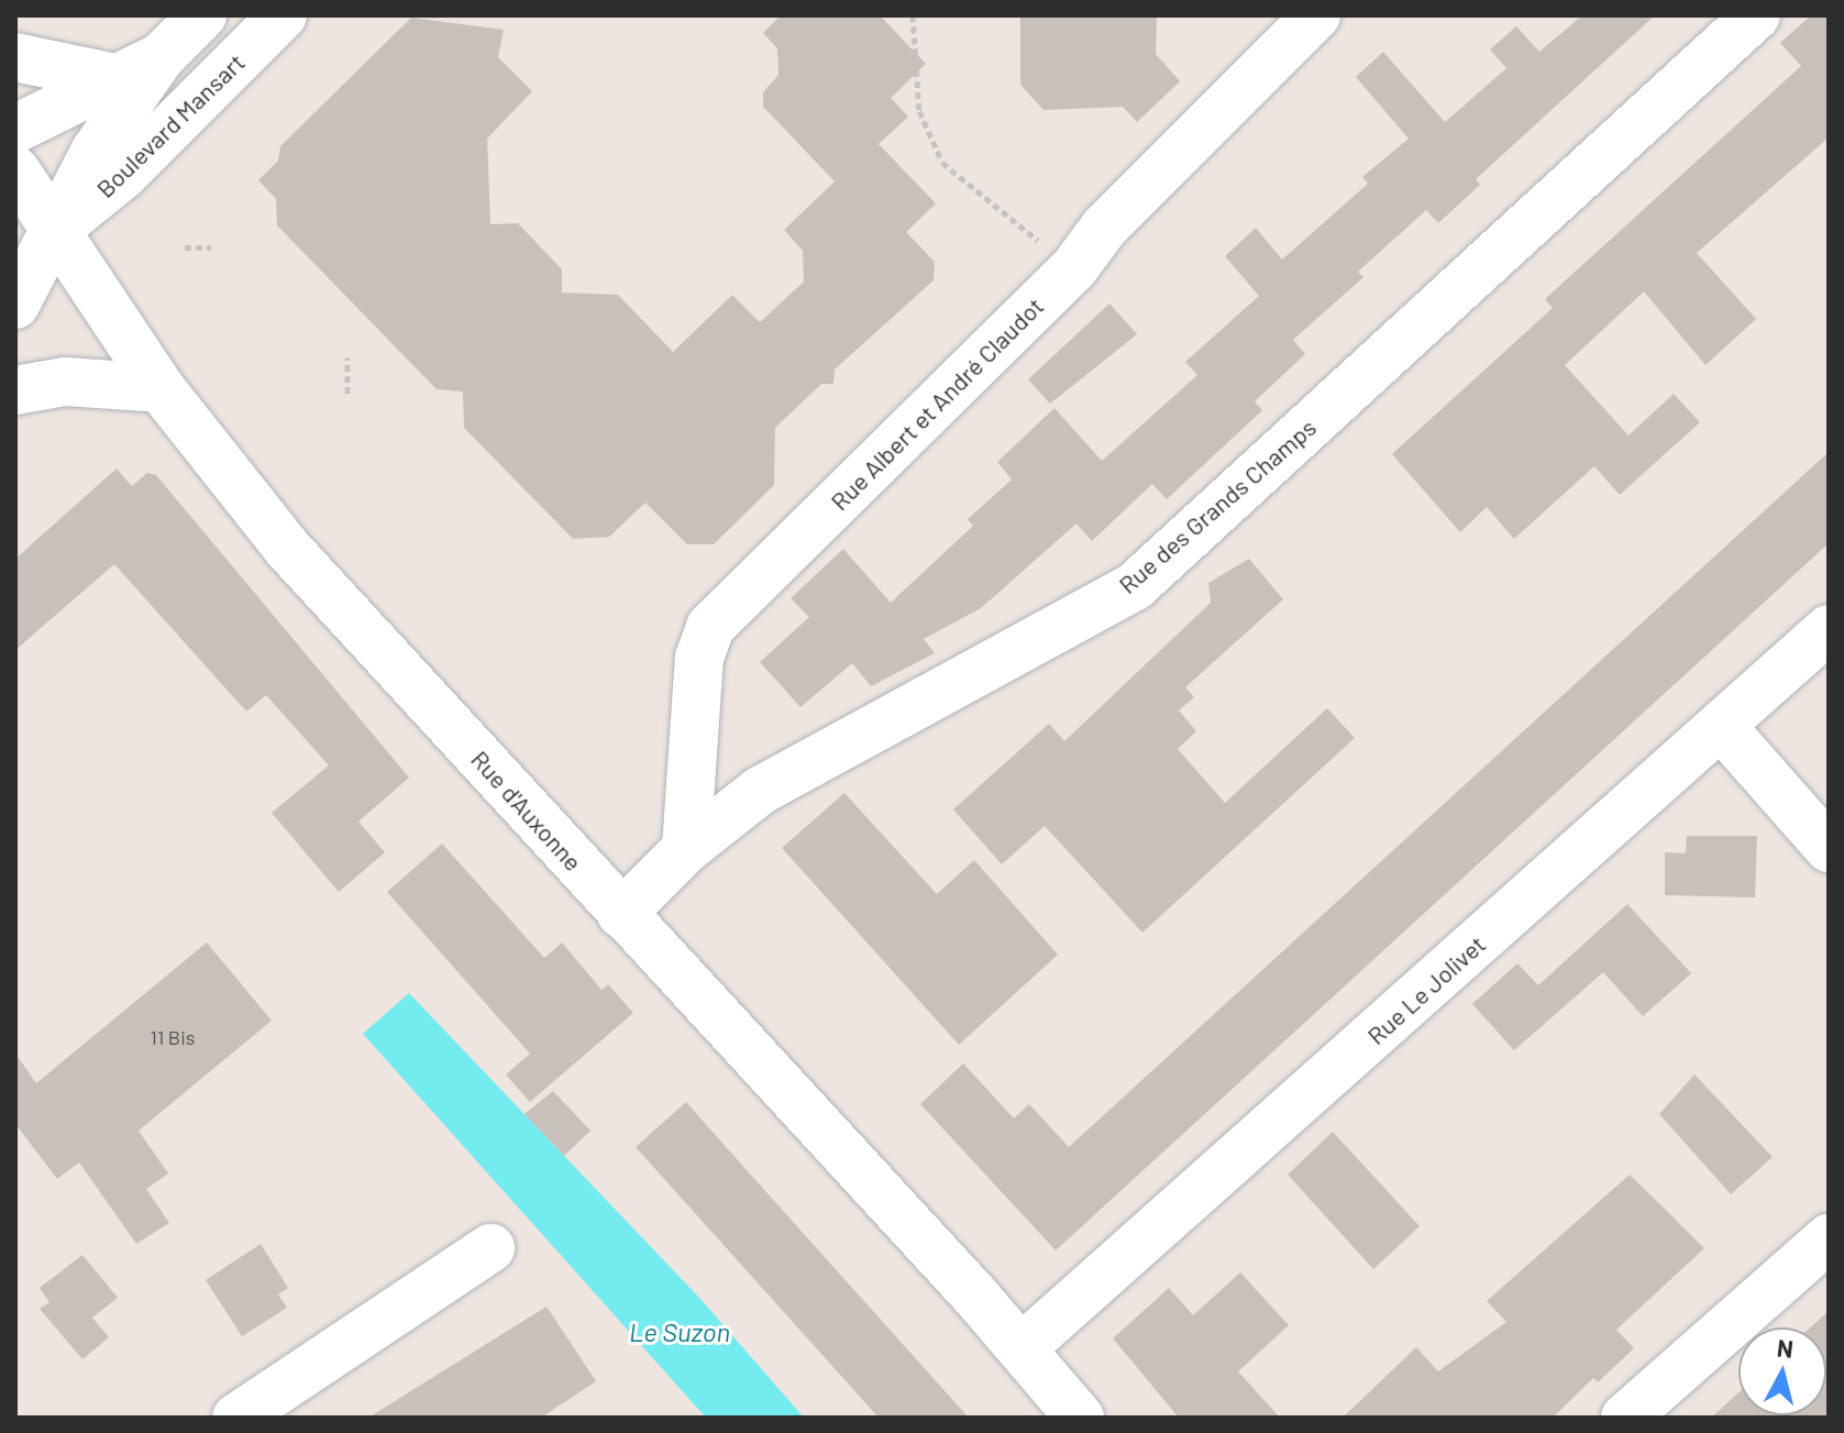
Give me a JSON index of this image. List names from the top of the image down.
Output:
{
  "streets": {
    "street": [
      "Boulevard Mansart",
      "Rue Albert et André Claudot",
      "Rue des Grands Champs",
      "Rue d'Auxonne",
      "Rue Le Jolivet"
    ]
  },
  "crossings": [
    ["Boulevard Mansart", "Rue d'Auxonne"],
    ["Rue Albert et André Claudot", "Rue des Grands Champs"],
    ["Rue des Grands Champs", "Rue d'Auxonne"],
    ["Rue d'Auxonne", "Rue Le Jolivet"]
  ],
  "water": ["Le Suzon"],
  "house_numbers": ["11 Bis"],
  "north": "top"
}
